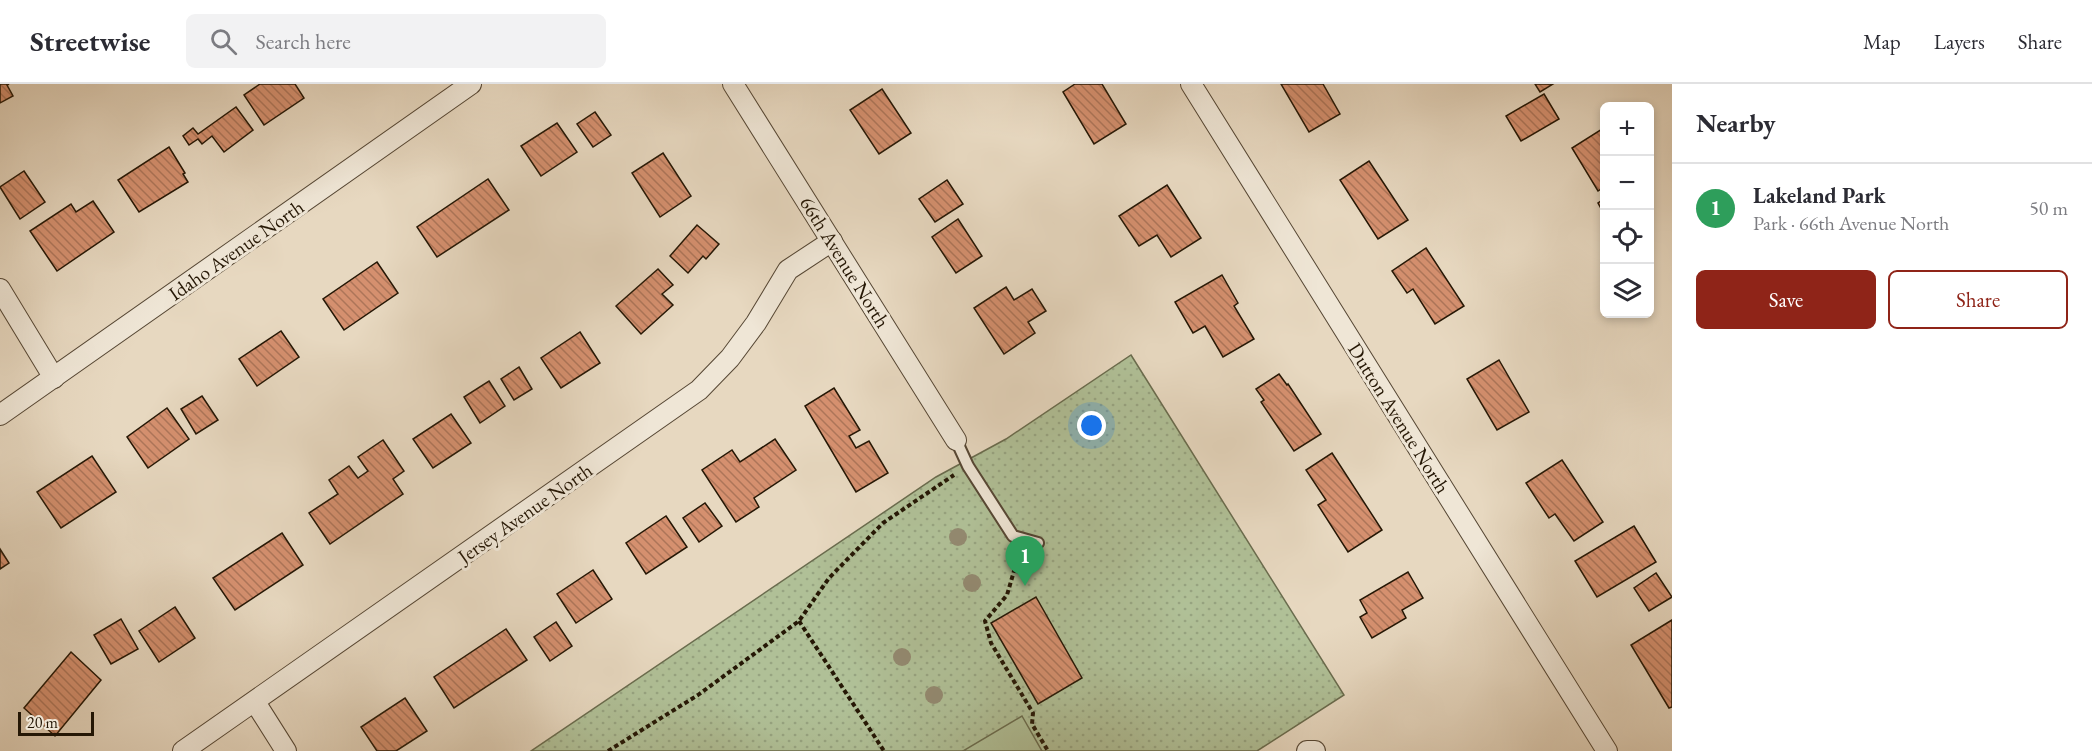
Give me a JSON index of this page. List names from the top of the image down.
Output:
{
  "streets": {
    "street": [
      "Idaho Avenue North",
      "66th Avenue North",
      "Dutton Avenue North",
      "Jersey Avenue North"
    ]
  },
  "crossings": [
    ["66th Avenue North", "Jersey Avenue North"]
  ],
  "scale_bar": "20 m",
  "page": {
    "header": "Streetwise",
    "search": "Search here",
    "nav": ["Map", "Layers", "Share"],
    "heading": "Nearby",
    "map_buttons": ["+", "−"],
    "list": [
      {
        "mark": "1",
        "name": "Lakeland Park",
        "note": "Park · 66th Avenue North",
        "value": "50 m"
      }
    ],
    "buttons": ["Save", "Share"],
    "pins": "1",
    "scale": "20 m"
  }
}
